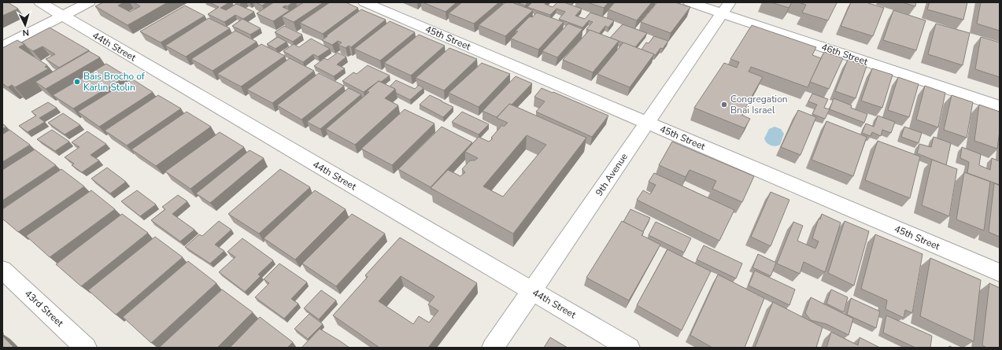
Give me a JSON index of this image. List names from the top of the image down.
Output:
{
  "streets": {
    "street": [
      "45th Street",
      "44th Street",
      "46th Street",
      "9th Avenue",
      "43rd Street"
    ]
  },
  "crossings": [
    ["45th Street", "9th Avenue"],
    ["44th Street", "9th Avenue"],
    ["46th Street", "9th Avenue"]
  ],
  "places": ["Bais Brocho of Karlin Stolin", "Congregation Bnai Israel"],
  "north": "bottom"
}
